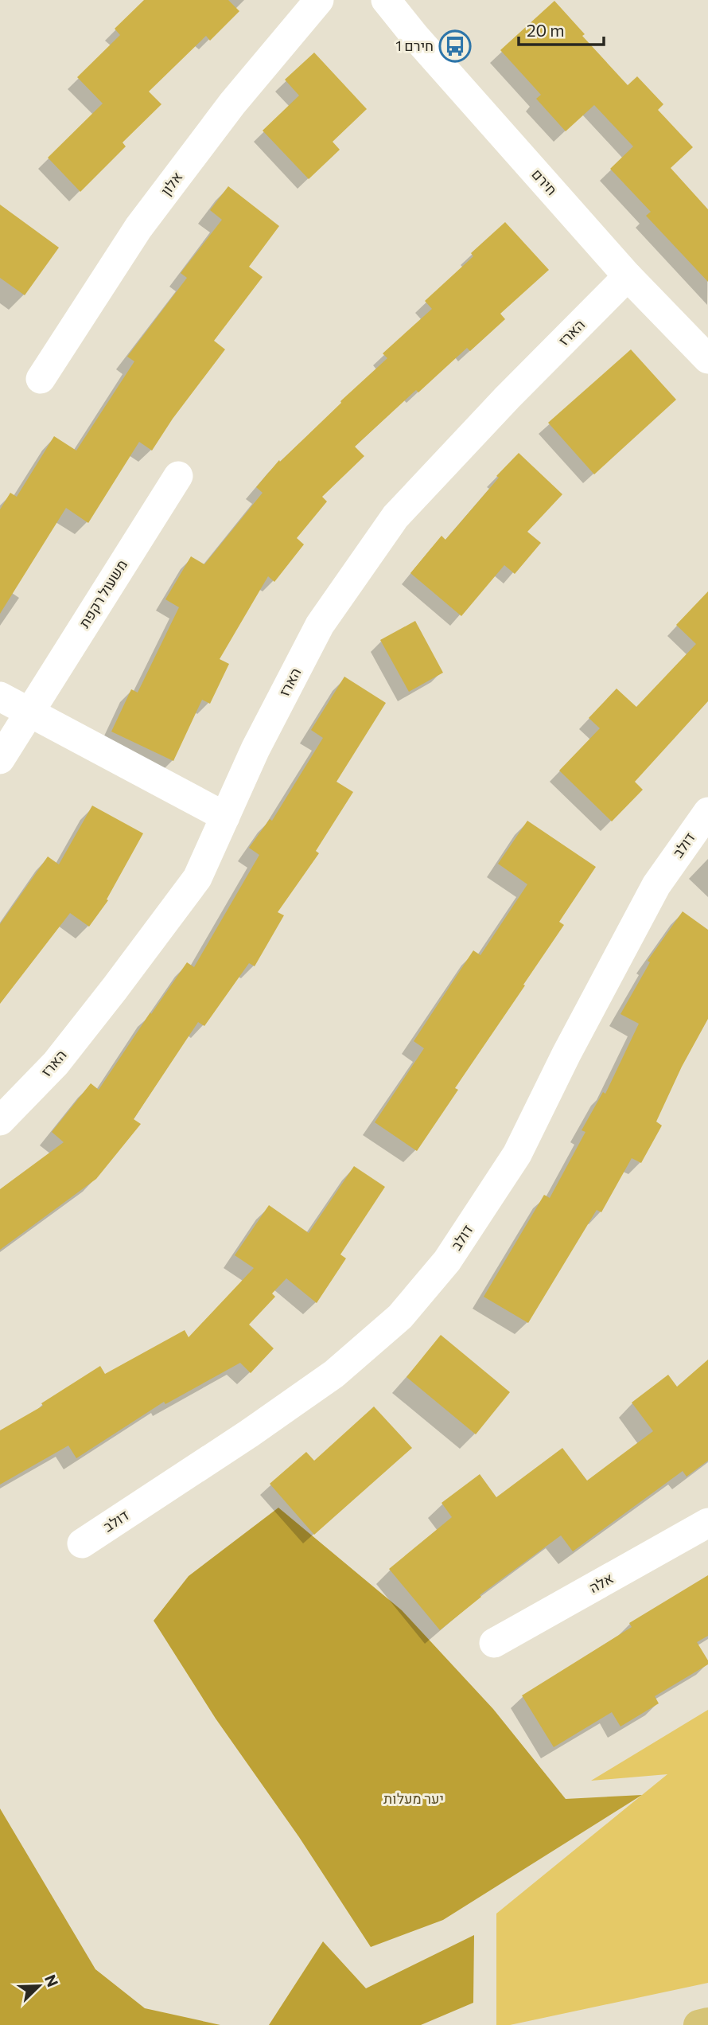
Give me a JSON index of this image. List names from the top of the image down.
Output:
{
  "streets": {
    "street": [
      "חירם",
      "אלון",
      "הארז",
      "משעול רקפת",
      "דולב",
      "אלה"
    ]
  },
  "crossings": [
    ["חירם", "הארז"]
  ],
  "parks": ["יער מעלות"],
  "places": {
    "bus stop": ["חירם 1"]
  },
  "scale_bar": "20 m",
  "north": "top right"
}
